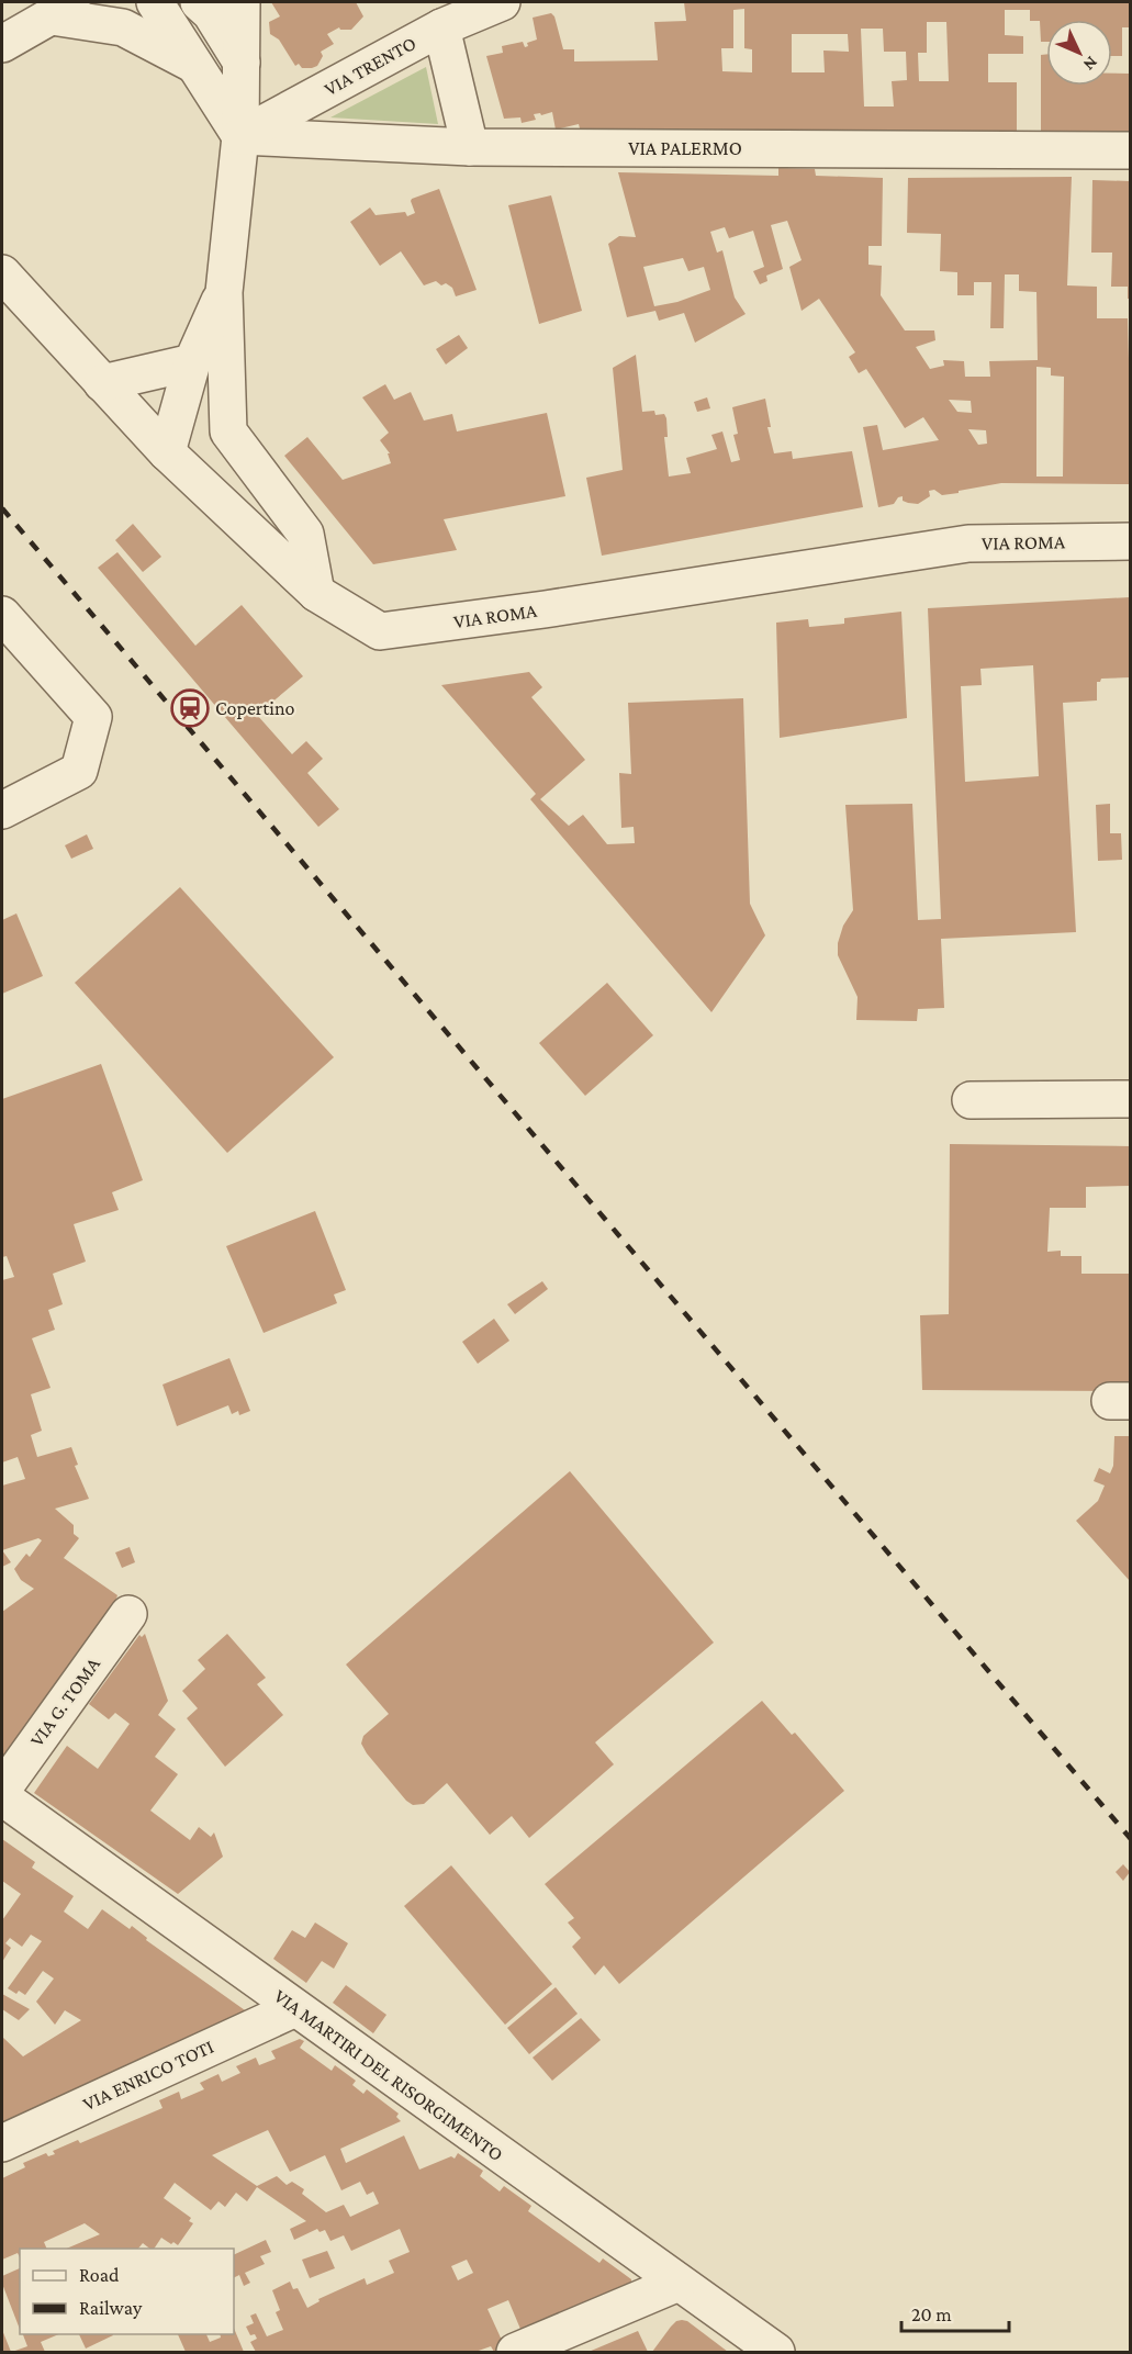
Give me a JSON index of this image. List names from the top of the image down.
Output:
{
  "streets": {
    "street": [
      "VIA TRENTO",
      "VIA PALERMO",
      "VIA ROMA",
      "VIA G. TOMA",
      "VIA ENRICO TOTI",
      "VIA MARTIRI DEL RISORGIMENTO"
    ]
  },
  "crossings": [
    ["VIA TRENTO", "VIA PALERMO"],
    ["VIA ENRICO TOTI", "VIA MARTIRI DEL RISORGIMENTO"]
  ],
  "places": {
    "station": ["Copertino"]
  },
  "legend": ["Road", "Railway"],
  "scale_bar": "20 m",
  "north": "bottom right"
}
